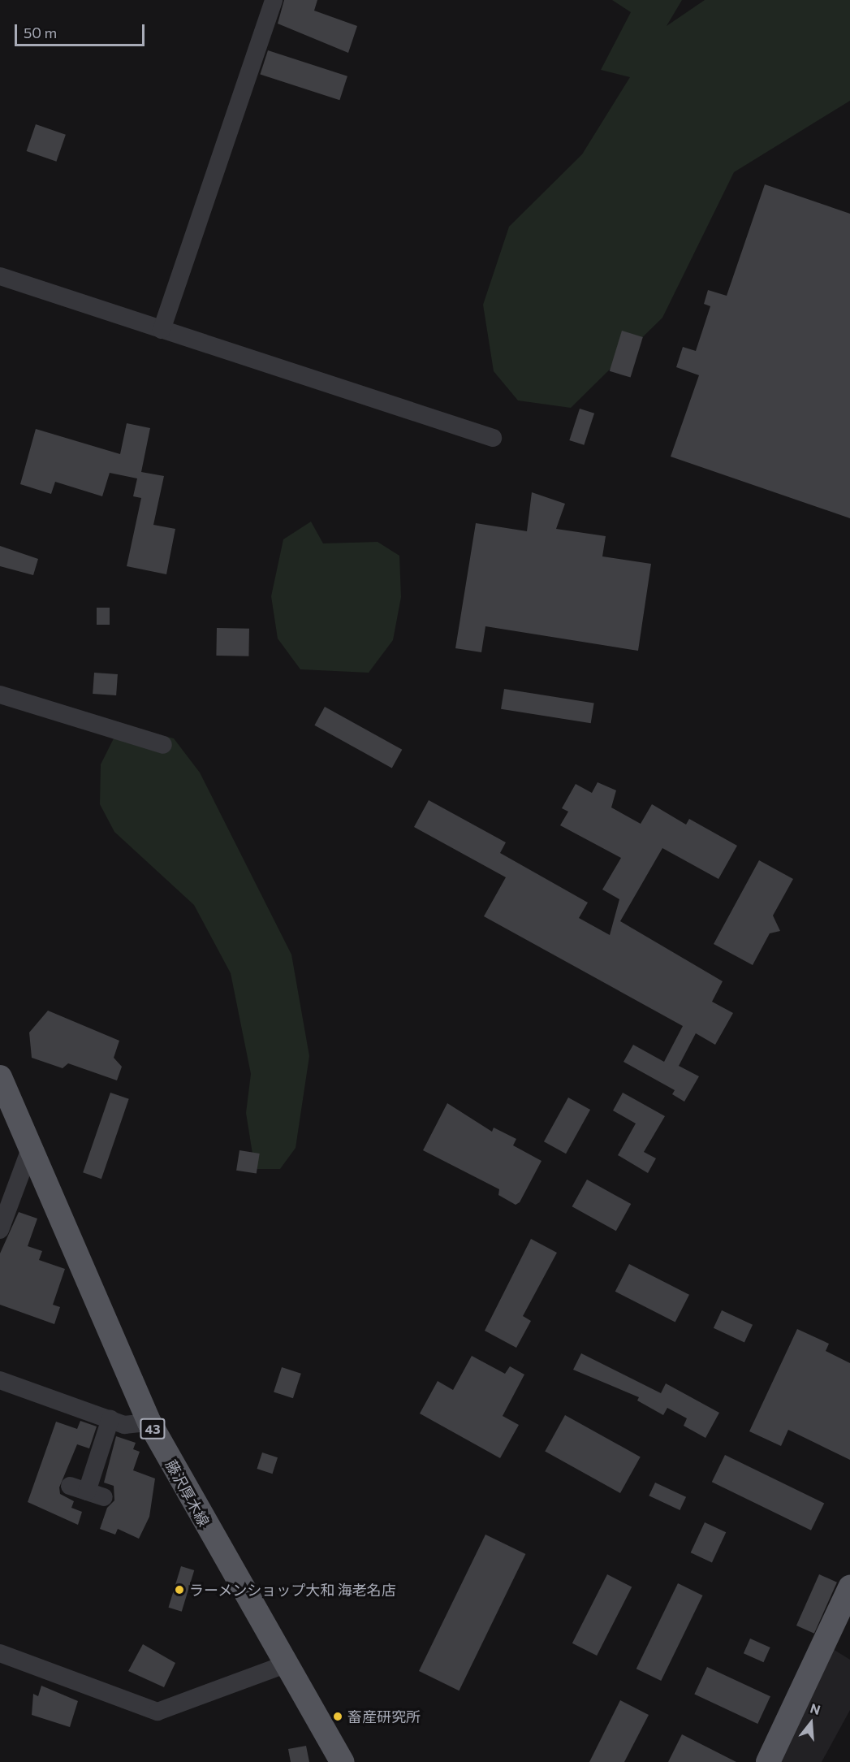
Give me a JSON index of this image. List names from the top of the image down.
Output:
{
  "streets": {
    "main road": ["43", "藤沢厚木線"]
  },
  "places": ["ラーメンショップ大和 海老名店", "畜産研究所"],
  "scale_bar": "50 m",
  "north": "top"
}
